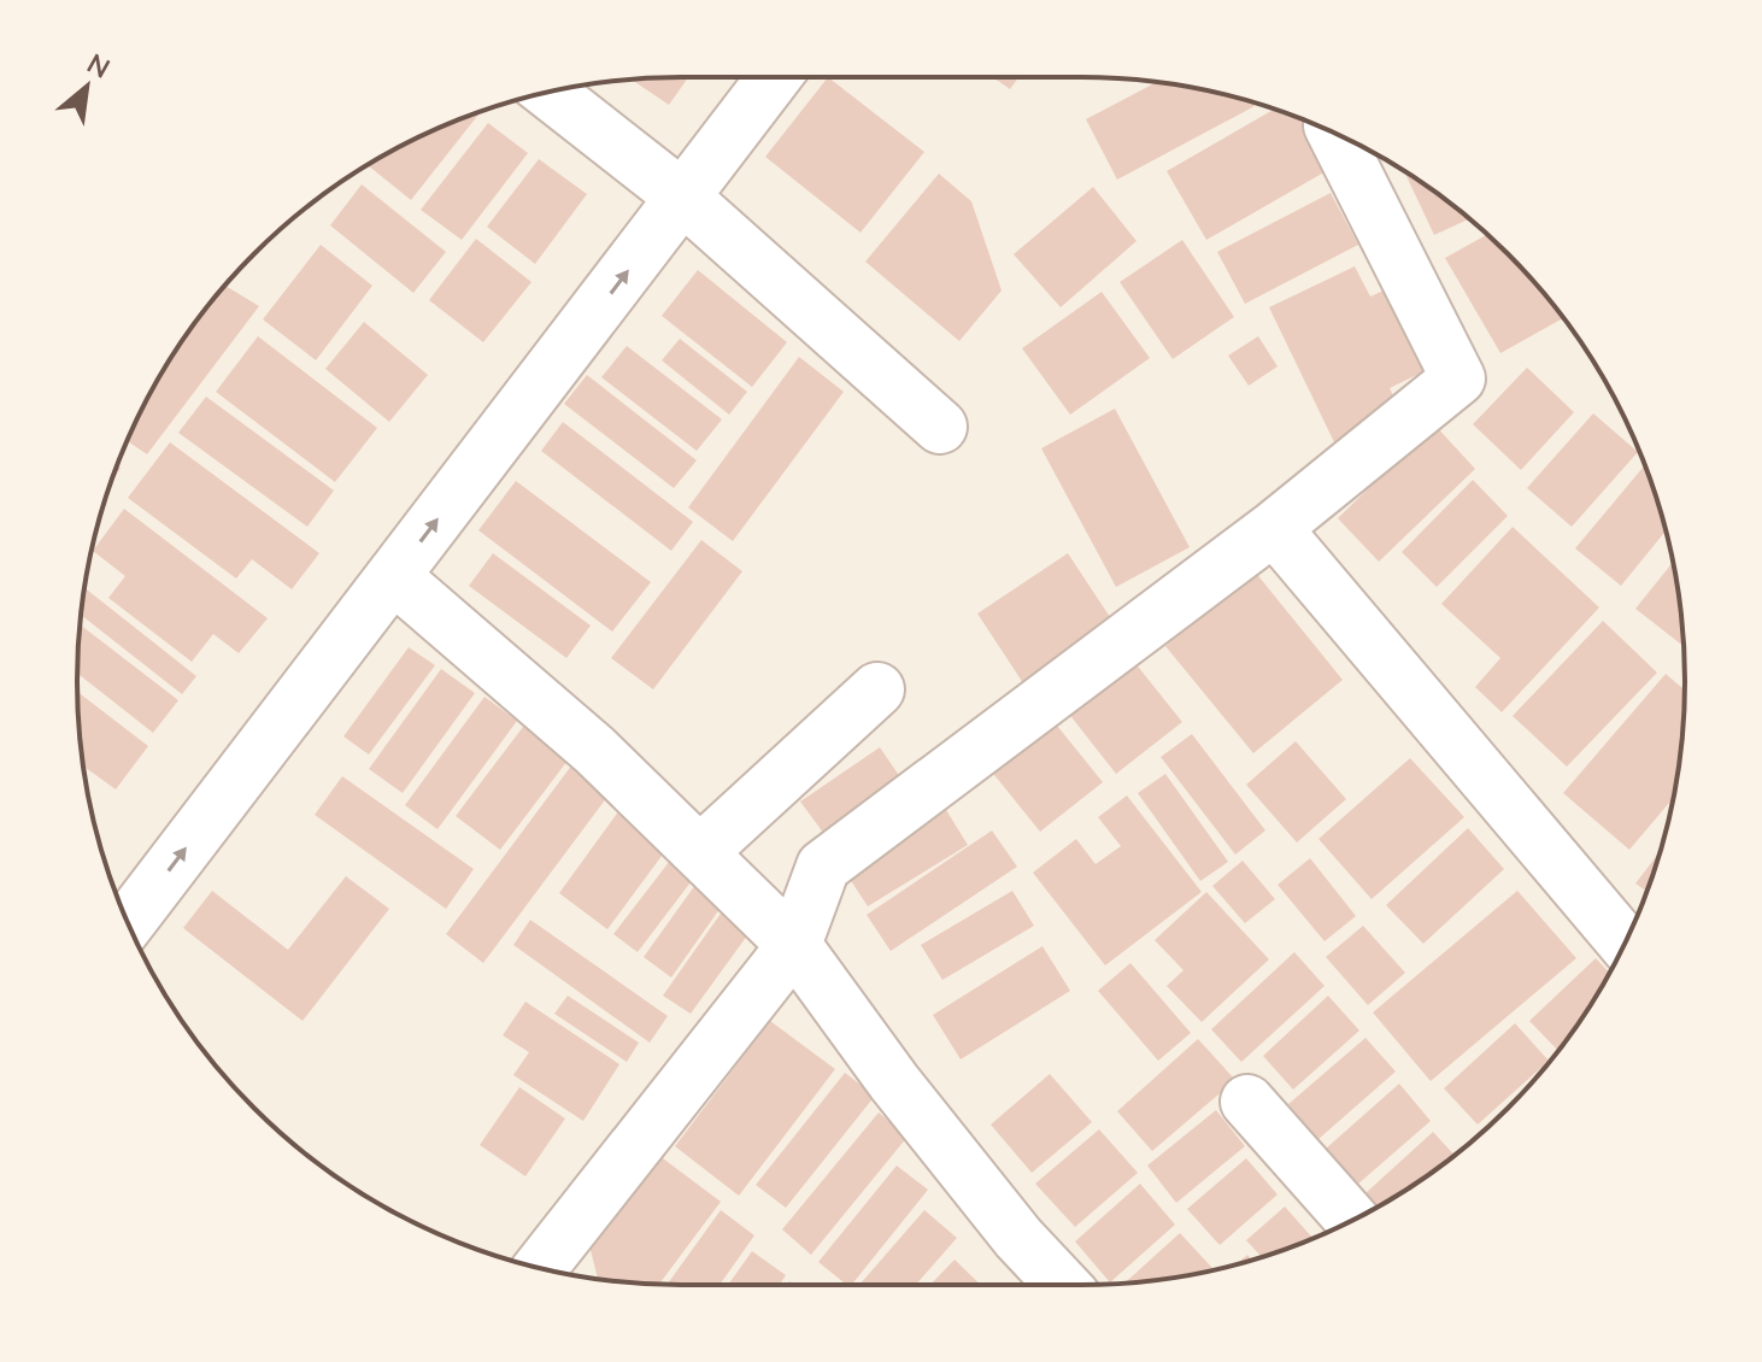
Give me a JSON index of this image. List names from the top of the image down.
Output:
{
  "north": "top right"
}
